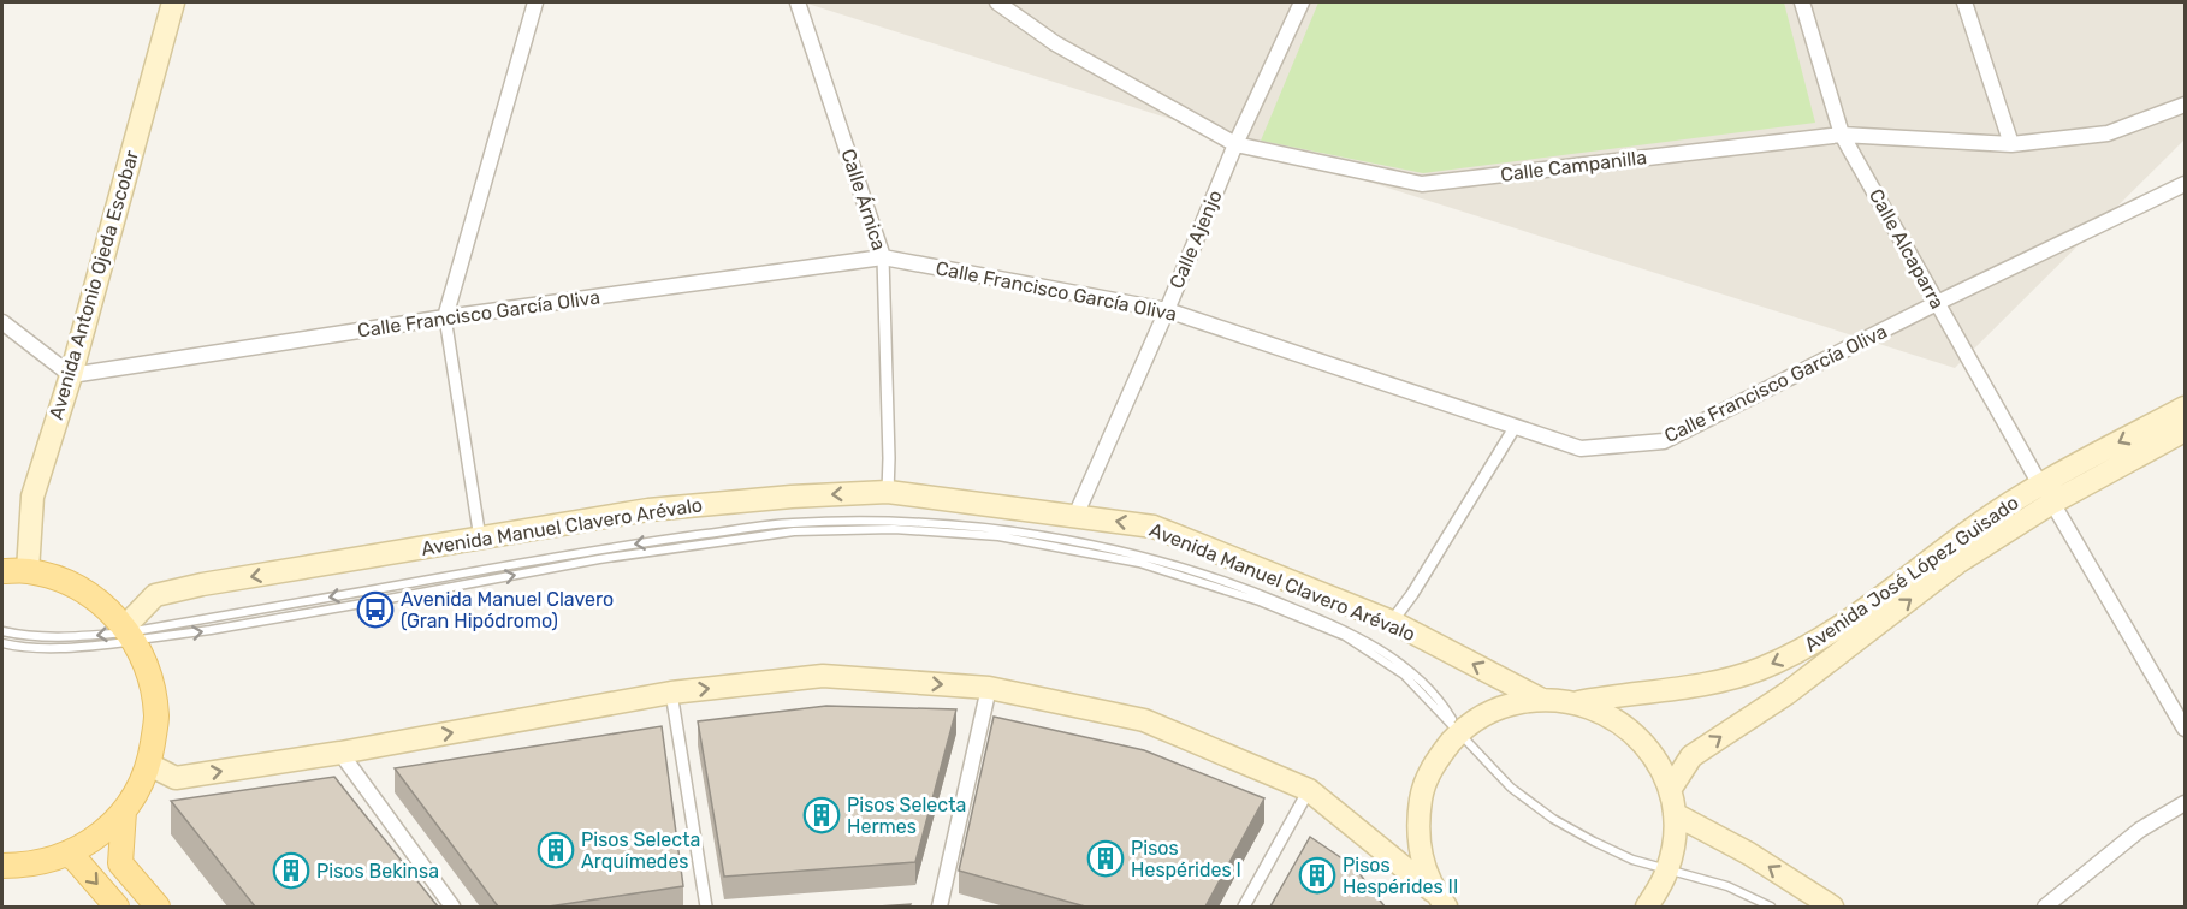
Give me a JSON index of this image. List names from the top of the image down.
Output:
{
  "streets": {
    "main road": ["Avenida Antonio Ojeda Escobar", "Avenida Manuel Clavero Arévalo", "Avenida José López Guisado"],
    "street": [
      "Calle Campanilla",
      "Calle Árnica",
      "Calle Ajenjo",
      "Calle Alcaparra",
      "Calle Francisco García Oliva"
    ]
  },
  "crossings": [
    ["Calle Campanilla", "Calle Ajenjo"],
    ["Calle Campanilla", "Calle Alcaparra"],
    ["Calle Árnica", "Calle Francisco García Oliva"],
    ["Calle Árnica", "Avenida Manuel Clavero Arévalo"],
    ["Calle Ajenjo", "Calle Francisco García Oliva"],
    ["Calle Ajenjo", "Avenida Manuel Clavero Arévalo"],
    ["Calle Alcaparra", "Calle Francisco García Oliva"],
    ["Calle Alcaparra", "Avenida José López Guisado"],
    ["Avenida Antonio Ojeda Escobar", "Calle Francisco García Oliva"]
  ],
  "places": {
    "bus stop": ["Avenida Manuel Clavero (Gran Hipódromo)"],
    "building": [
      "Pisos Selecta Hermes",
      "Pisos Selecta Arquímedes",
      "Pisos Hespérides I",
      "Pisos Bekinsa",
      "Pisos Hespérides II"
    ]
  }
}
